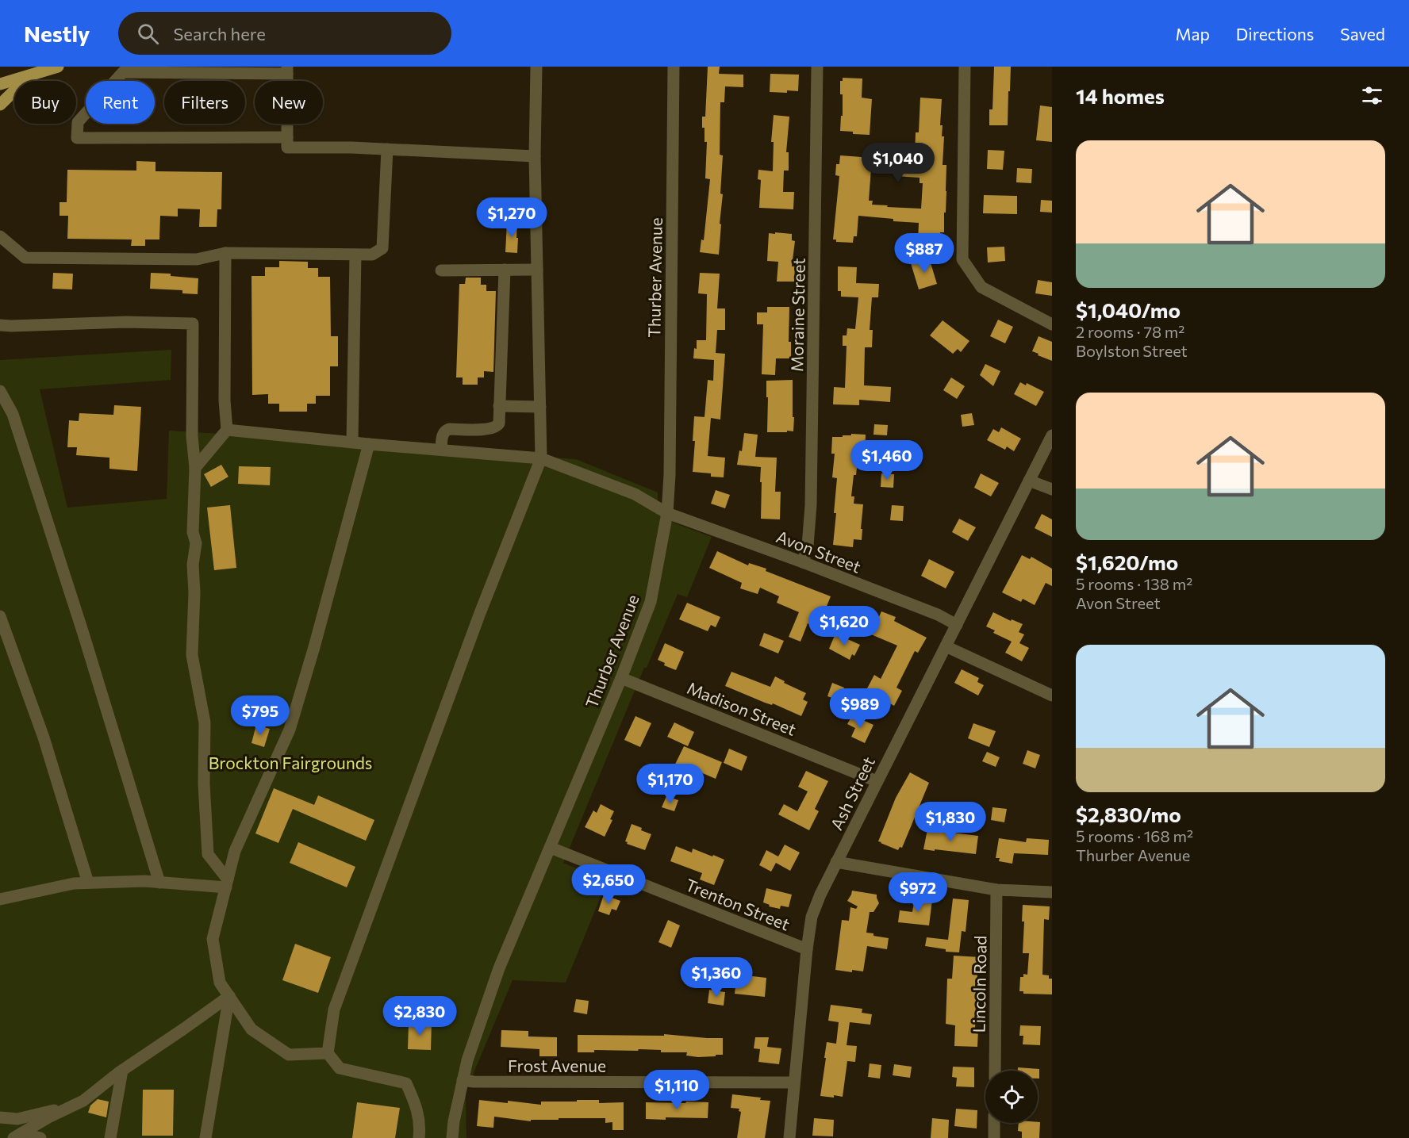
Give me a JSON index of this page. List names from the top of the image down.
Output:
{
  "streets": {
    "street": [
      "Thurber Avenue",
      "Moraine Street",
      "Avon Street",
      "Madison Street",
      "Ash Street",
      "Trenton Street",
      "Lincoln Road",
      "Frost Avenue"
    ]
  },
  "crossings": [
    ["Thurber Avenue", "Avon Street"],
    ["Thurber Avenue", "Madison Street"],
    ["Thurber Avenue", "Trenton Street"],
    ["Thurber Avenue", "Frost Avenue"],
    ["Moraine Street", "Avon Street"],
    ["Avon Street", "Ash Street"],
    ["Madison Street", "Ash Street"],
    ["Ash Street", "Trenton Street"],
    ["Ash Street", "Frost Avenue"]
  ],
  "parks": ["Brockton Fairgrounds"],
  "page": {
    "header": "Nestly",
    "search": "Search here",
    "nav": ["Map", "Directions", "Saved"],
    "heading": "14 homes",
    "chip": [
      "Buy",
      "Rent",
      "Filters",
      "New"
    ],
    "list": [
      {
        "name": "$1,040/mo",
        "note": "2 rooms · 78 m² · Boylston Street"
      },
      {
        "name": "$1,620/mo",
        "note": "5 rooms · 138 m² · Avon Street"
      },
      {
        "name": "$2,830/mo",
        "note": "5 rooms · 168 m² · Thurber Avenue"
      }
    ],
    "price": [
      "$1,040",
      "$1,270",
      "$887",
      "$1,460",
      "$1,620",
      "$989",
      "$795",
      "$1,170",
      "$1,830",
      "$2,650",
      "$972",
      "$1,360",
      "$2,830",
      "$1,110"
    ]
  }
}
